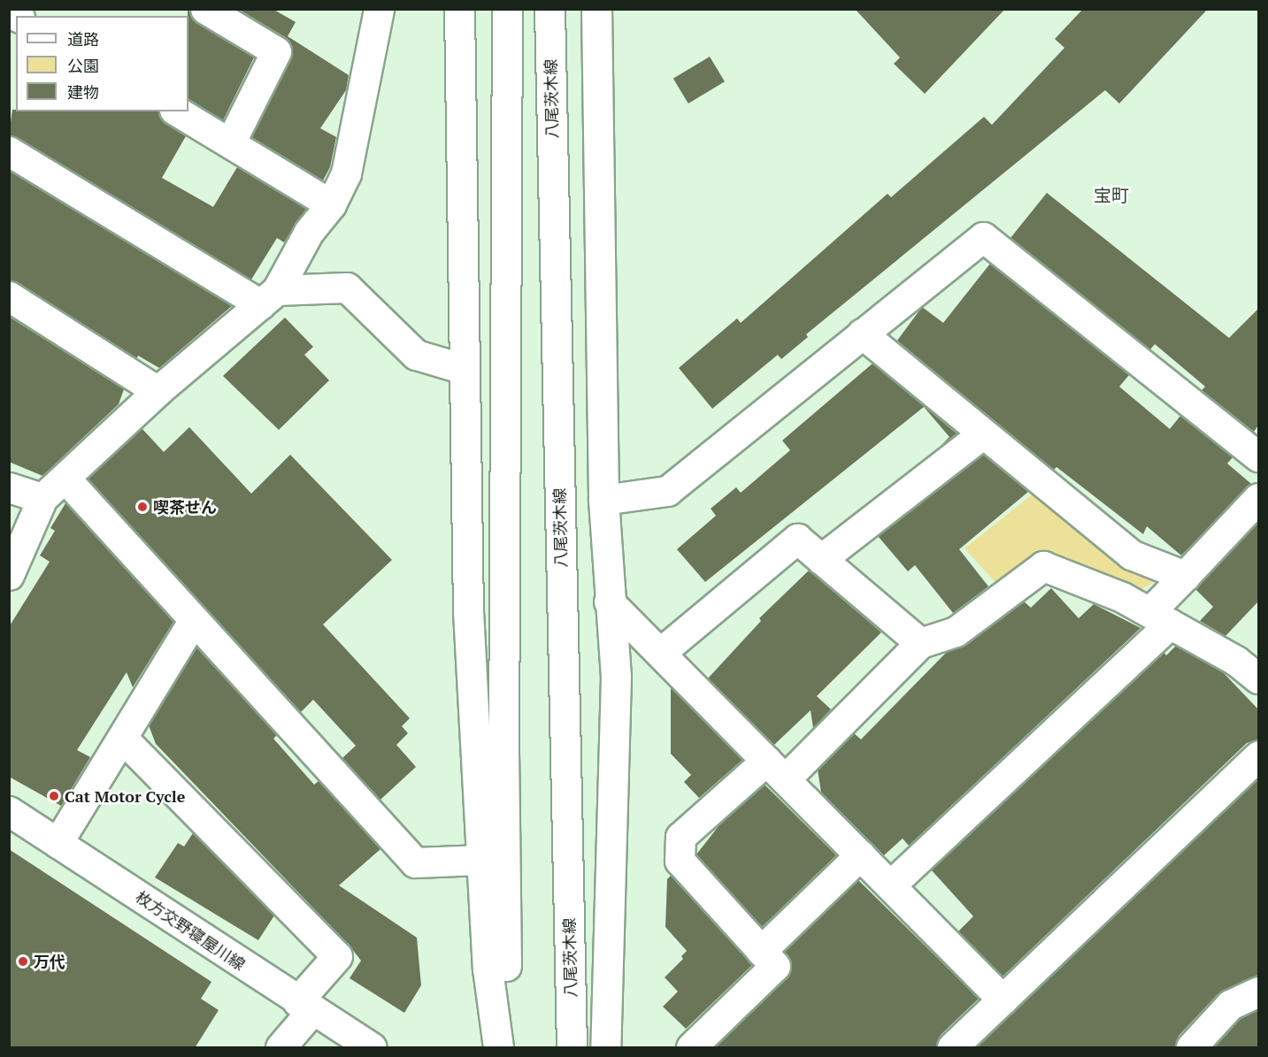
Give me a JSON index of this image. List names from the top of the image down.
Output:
{
  "streets": {
    "street": ["八尾茨木線", "枚方交野寝屋川線"]
  },
  "districts": ["宝町"],
  "places": ["喫茶せん", "Cat Motor Cycle", "万代"],
  "legend": ["道路", "公園", "建物"]
}
